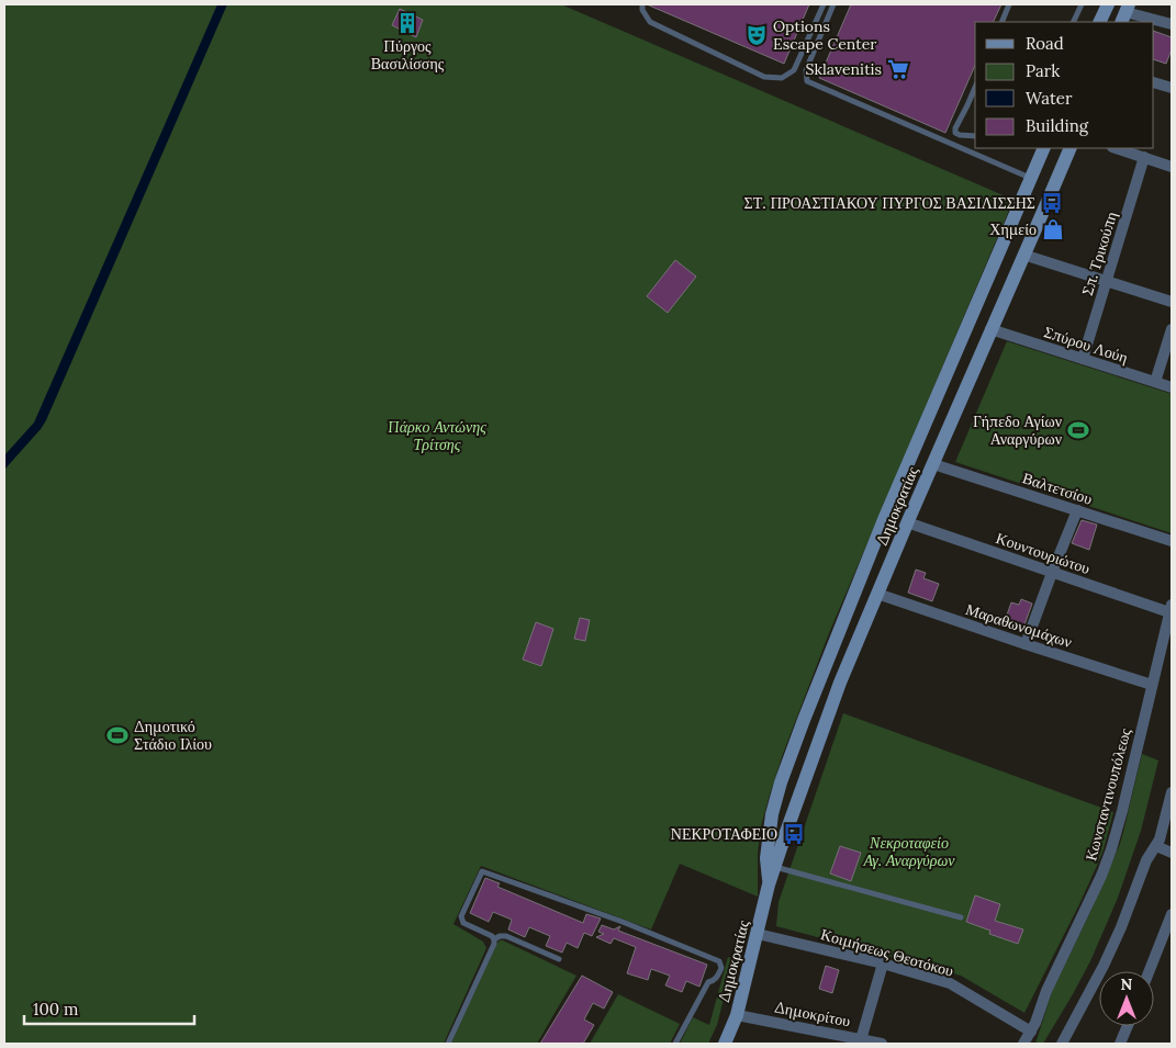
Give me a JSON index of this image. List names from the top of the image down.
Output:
{
  "streets": {
    "main road": ["Δημοκρατίας"],
    "street": [
      "Σπ. Τρικούπη",
      "Σπύρου Λούη",
      "Βαλτετσίου",
      "Κουντουριώτου",
      "Μαραθωνομάχων",
      "Κωνσταντινουπόλεως",
      "Κοιμήσεως Θεοτόκου",
      "Δημοκρίτου"
    ]
  },
  "crossings": [
    ["Σπ. Τρικούπη", "Σπύρου Λούη"],
    ["Σπύρου Λούη", "Δημοκρατίας"],
    ["Βαλτετσίου", "Δημοκρατίας"],
    ["Δημοκρατίας", "Κουντουριώτου"],
    ["Δημοκρατίας", "Μαραθωνομάχων"],
    ["Δημοκρατίας", "Κοιμήσεως Θεοτόκου"],
    ["Δημοκρατίας", "Δημοκρίτου"],
    ["Κουντουριώτου", "Κωνσταντινουπόλεως"],
    ["Μαραθωνομάχων", "Κωνσταντινουπόλεως"],
    ["Κωνσταντινουπόλεως", "Κοιμήσεως Θεοτόκου"]
  ],
  "parks": ["Πάρκο Αντώνης Τρίτσης", "Νεκροταφείο Αγ. Αναργύρων"],
  "places": {
    "building": ["Πύργος Βασιλίσσης"],
    "theatre": ["Options Escape Center"],
    "supermarket": ["Sklavenitis"],
    "bus stop": ["ΣΤ. ΠΡΟΑΣΤΙΑΚΟΥ ΠΥΡΓΟΣ ΒΑΣΙΛΙΣΣΗΣ", "ΝΕΚΡΟΤΑΦΕΙΟ"],
    "shop": ["Χημείο"],
    "sports": ["Γήπεδο Αγίων Αναργύρων", "Δημοτικό Στάδιο Ιλίου"]
  },
  "legend": [
    "Road",
    "Park",
    "Water",
    "Building"
  ],
  "scale_bar": "100 m",
  "north": "top"
}
